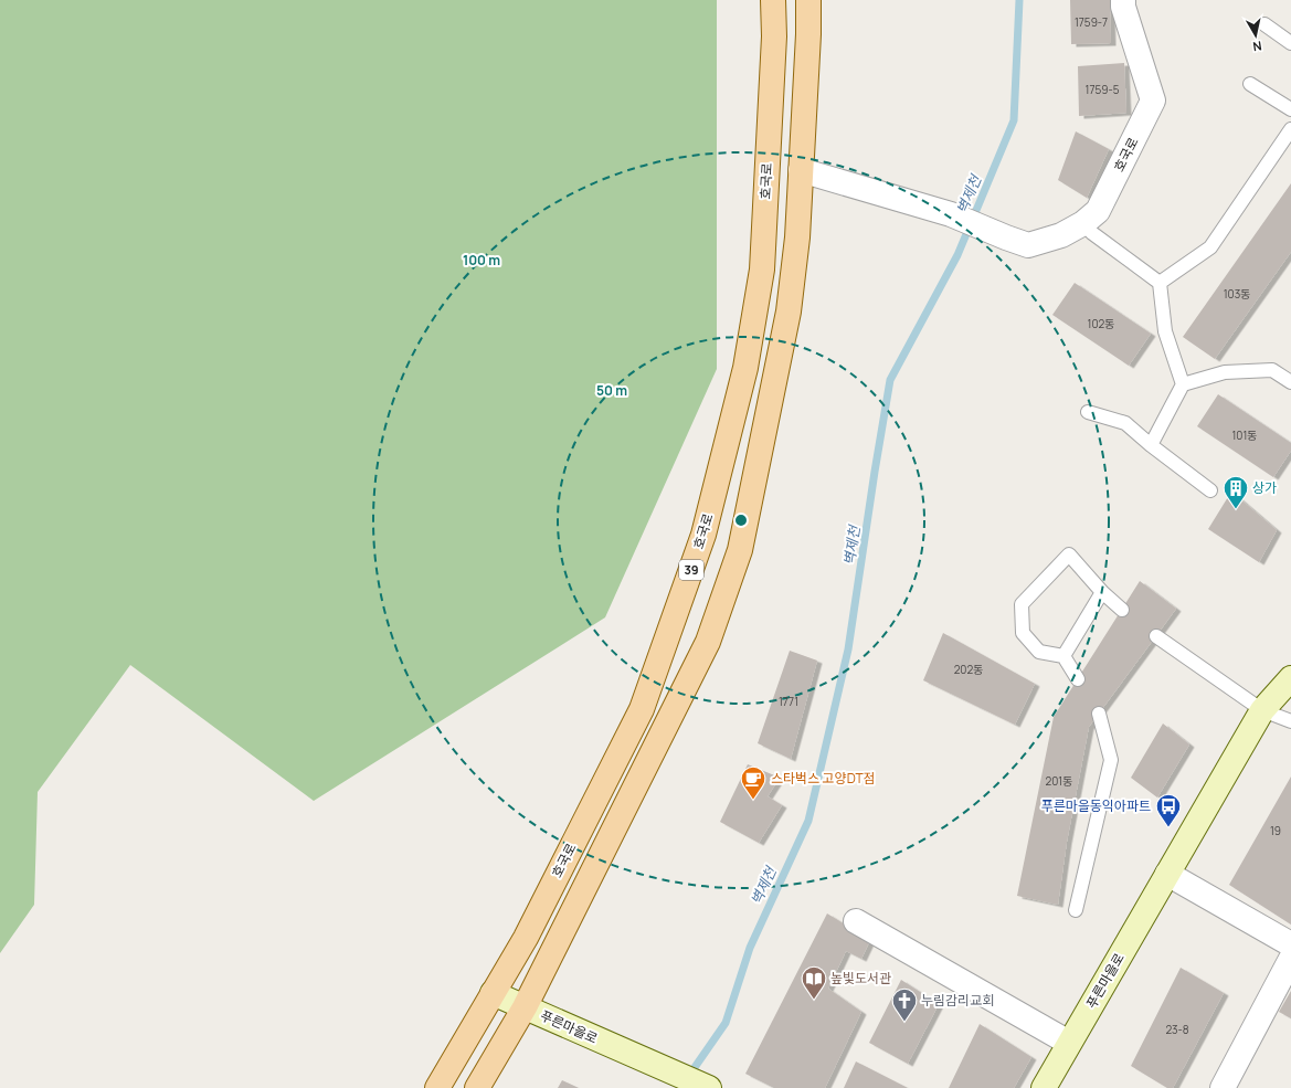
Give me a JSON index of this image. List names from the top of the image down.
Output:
{
  "streets": {
    "main road": ["호국로", "39"],
    "street": ["푸른마을로"]
  },
  "crossings": [
    ["호국로", "푸른마을로"]
  ],
  "water": ["벽제천"],
  "places": {
    "building": ["상가"],
    "cafe": ["스타벅스 고양DT점"],
    "bus stop": ["푸른마을동익아파트"],
    "library": ["높빛도서관"],
    "church": ["누림감리교회"]
  },
  "house_numbers": [
    "1759-7",
    "1759-5",
    "103동",
    "102동",
    "101동",
    "202동",
    "1771",
    "201동",
    "19",
    "23-8"
  ],
  "north": "bottom",
  "rings": ["100 m", "50 m"]
}
